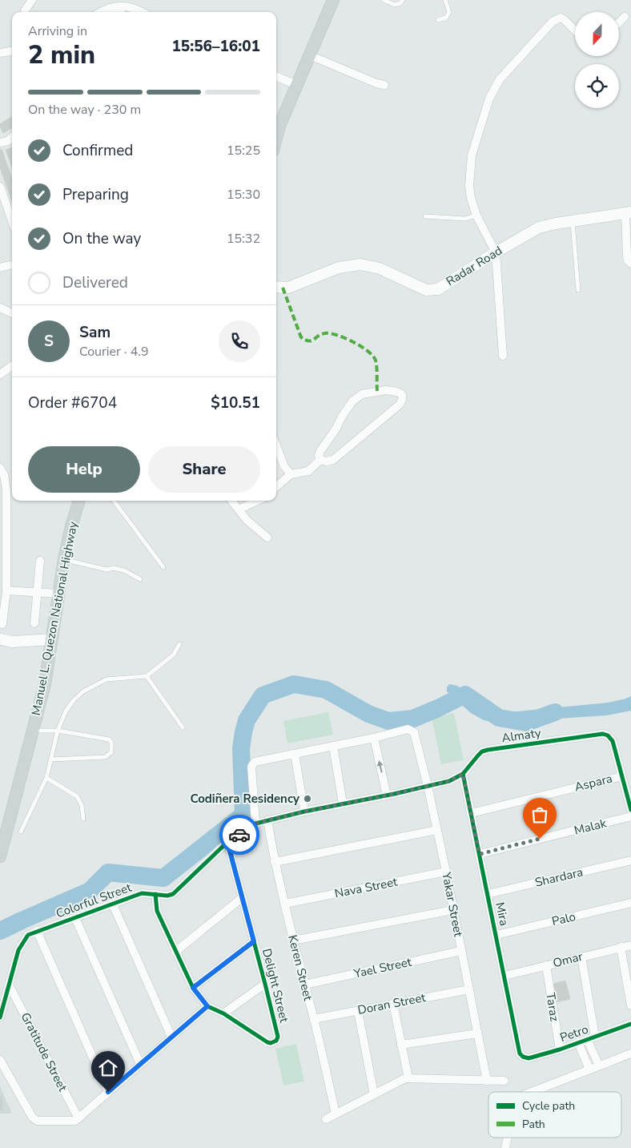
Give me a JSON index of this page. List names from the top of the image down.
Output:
{
  "streets": {
    "main road": ["Manuel L. Quezon National Highway"],
    "street": [
      "Radar Road",
      "Almaty",
      "Aspara",
      "Malak",
      "Shardara",
      "Nava Street",
      "Colorful Street",
      "Yakar Street",
      "Mira",
      "Palo",
      "Omar",
      "Keren Street",
      "Yael Street",
      "Delight Street",
      "Doran Street",
      "Taraz",
      "Petro",
      "Gratitude Street"
    ]
  },
  "crossings": [
    ["Almaty", "Aspara"],
    ["Almaty", "Colorful Street"],
    ["Almaty", "Mira"],
    ["Aspara", "Mira"],
    ["Malak", "Mira"],
    ["Shardara", "Mira"],
    ["Nava Street", "Yakar Street"],
    ["Nava Street", "Keren Street"],
    ["Colorful Street", "Yakar Street"],
    ["Colorful Street", "Keren Street"],
    ["Colorful Street", "Delight Street"],
    ["Colorful Street", "Gratitude Street"],
    ["Yakar Street", "Yael Street"],
    ["Yakar Street", "Doran Street"],
    ["Mira", "Palo"],
    ["Mira", "Omar"],
    ["Mira", "Petro"],
    ["Omar", "Taraz"],
    ["Keren Street", "Yael Street"],
    ["Keren Street", "Doran Street"],
    ["Taraz", "Petro"]
  ],
  "places": ["Codiñera Residency"],
  "legend": ["Cycle path", "Path"],
  "north": "bottom",
  "page": {
    "heading": ["2 min", "Arriving in", "15:56–16:01"],
    "panel": [
      "Sam",
      "Courier · 4.9",
      "Order #6704",
      "$10.51"
    ],
    "bar": "On the way · 230 m",
    "list": [
      ["Confirmed", "15:25"],
      ["Preparing", "15:30"],
      ["On the way", "15:32"],
      "Delivered"
    ],
    "round": "S",
    "buttons": ["Help", "Share"]
  }
}
